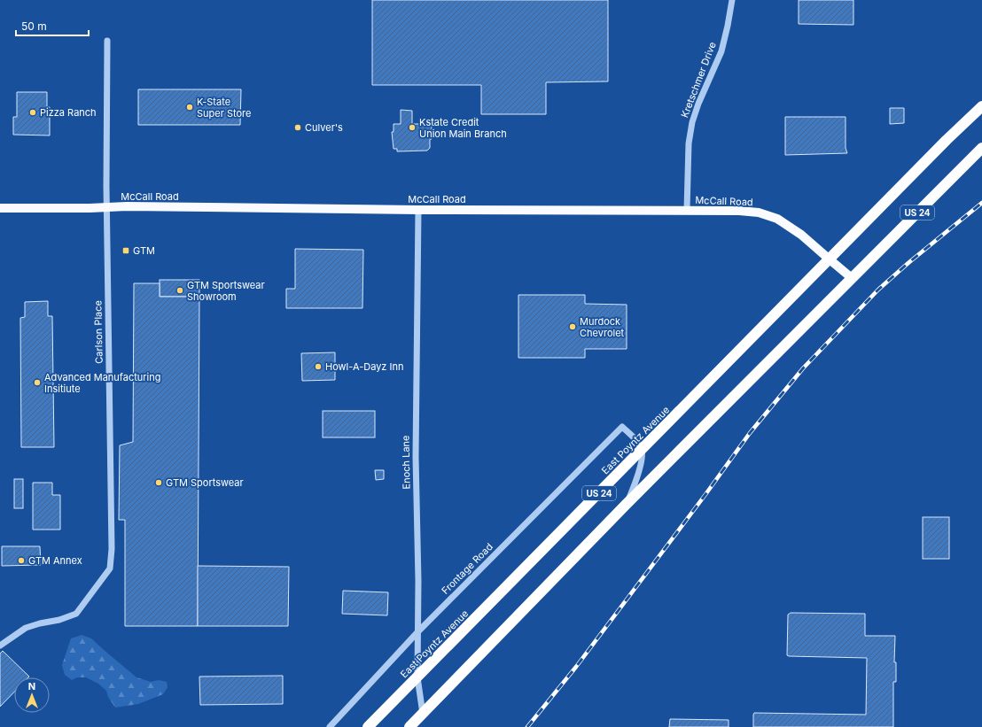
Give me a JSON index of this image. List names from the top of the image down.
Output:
{
  "streets": {
    "highway": ["US 24", "East Poyntz Avenue"],
    "main road": ["McCall Road"],
    "street": [
      "Kretschmer Drive",
      "Carlson Place",
      "Enoch Lane",
      "Frontage Road"
    ]
  },
  "crossings": [
    ["Kretschmer Drive", "McCall Road"],
    ["McCall Road", "US 24"],
    ["McCall Road", "Carlson Place"],
    ["McCall Road", "East Poyntz Avenue"],
    ["McCall Road", "Enoch Lane"],
    ["US 24", "East Poyntz Avenue"],
    ["US 24", "Enoch Lane"],
    ["East Poyntz Avenue", "Enoch Lane"],
    ["East Poyntz Avenue", "Frontage Road"],
    ["Enoch Lane", "Frontage Road"]
  ],
  "places": {
    "other": [
      "K-State Super Store",
      "Pizza Ranch",
      "Culver's",
      "Kstate Credit Union Main Branch",
      "GTM Sportswear Showroom",
      "Murdock Chevrolet",
      "Howl-A-Dayz Inn",
      "Advanced Manufacturing Insitiute",
      "GTM Sportswear",
      "GTM Annex"
    ],
    "transit": ["GTM"]
  },
  "scale_bar": "50 m",
  "north": "top"
}
